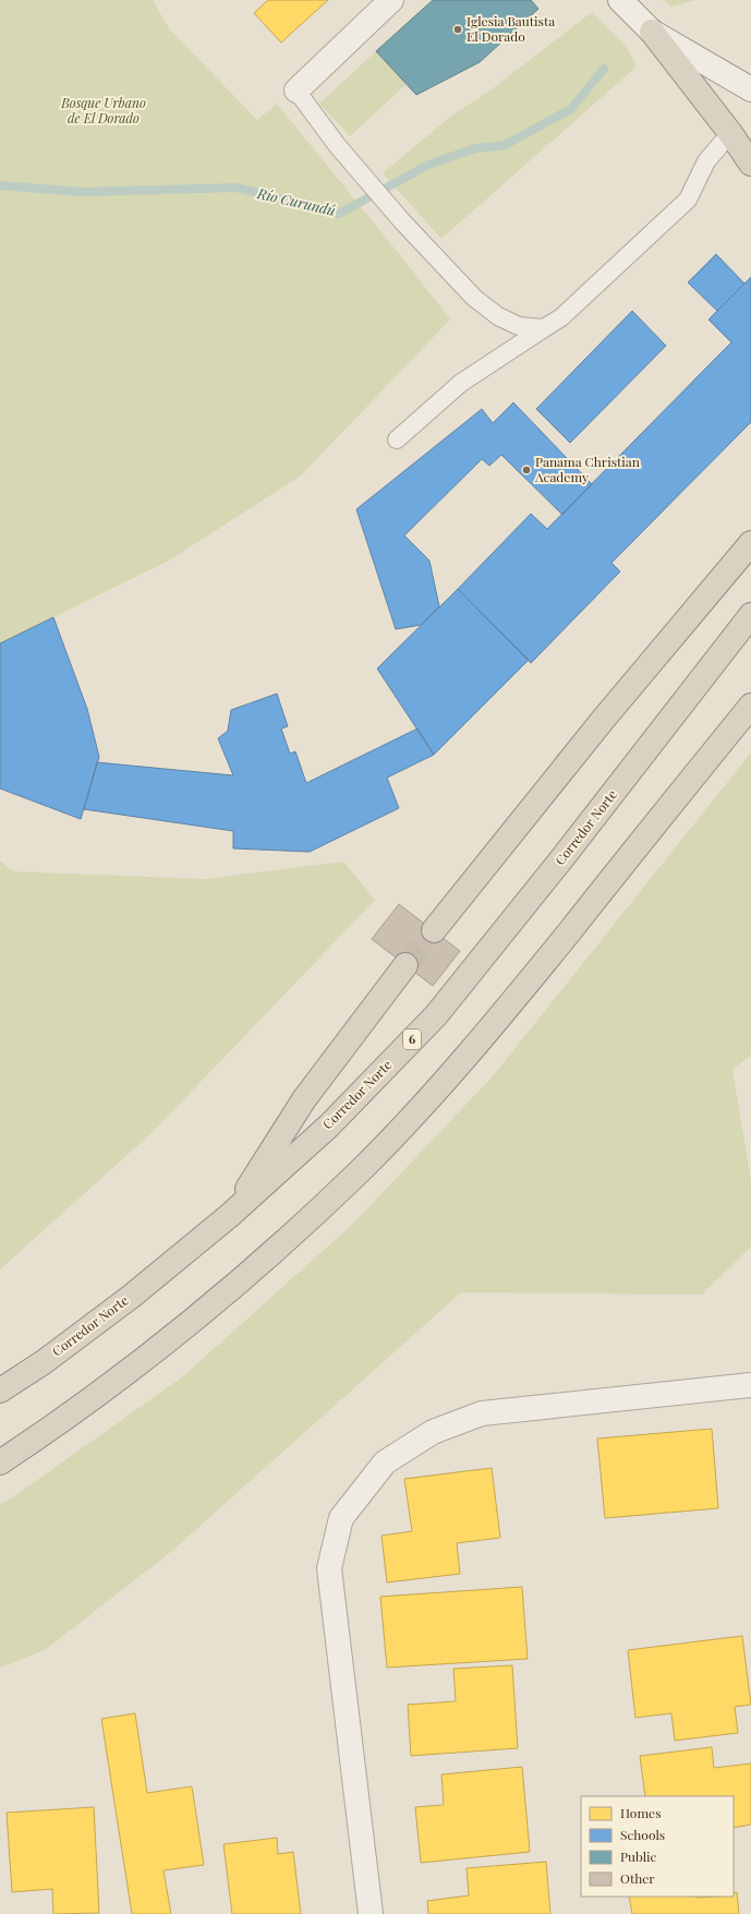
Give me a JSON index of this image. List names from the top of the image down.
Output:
{
  "streets": {
    "highway": ["Corredor Norte", "6"]
  },
  "water": ["Río Curundú"],
  "parks": ["Bosque Urbano de El Dorado"],
  "places": ["Iglesia Bautista El Dorado", "Panama Christian Academy"],
  "legend": [
    "Homes",
    "Schools",
    "Public",
    "Other"
  ]
}
